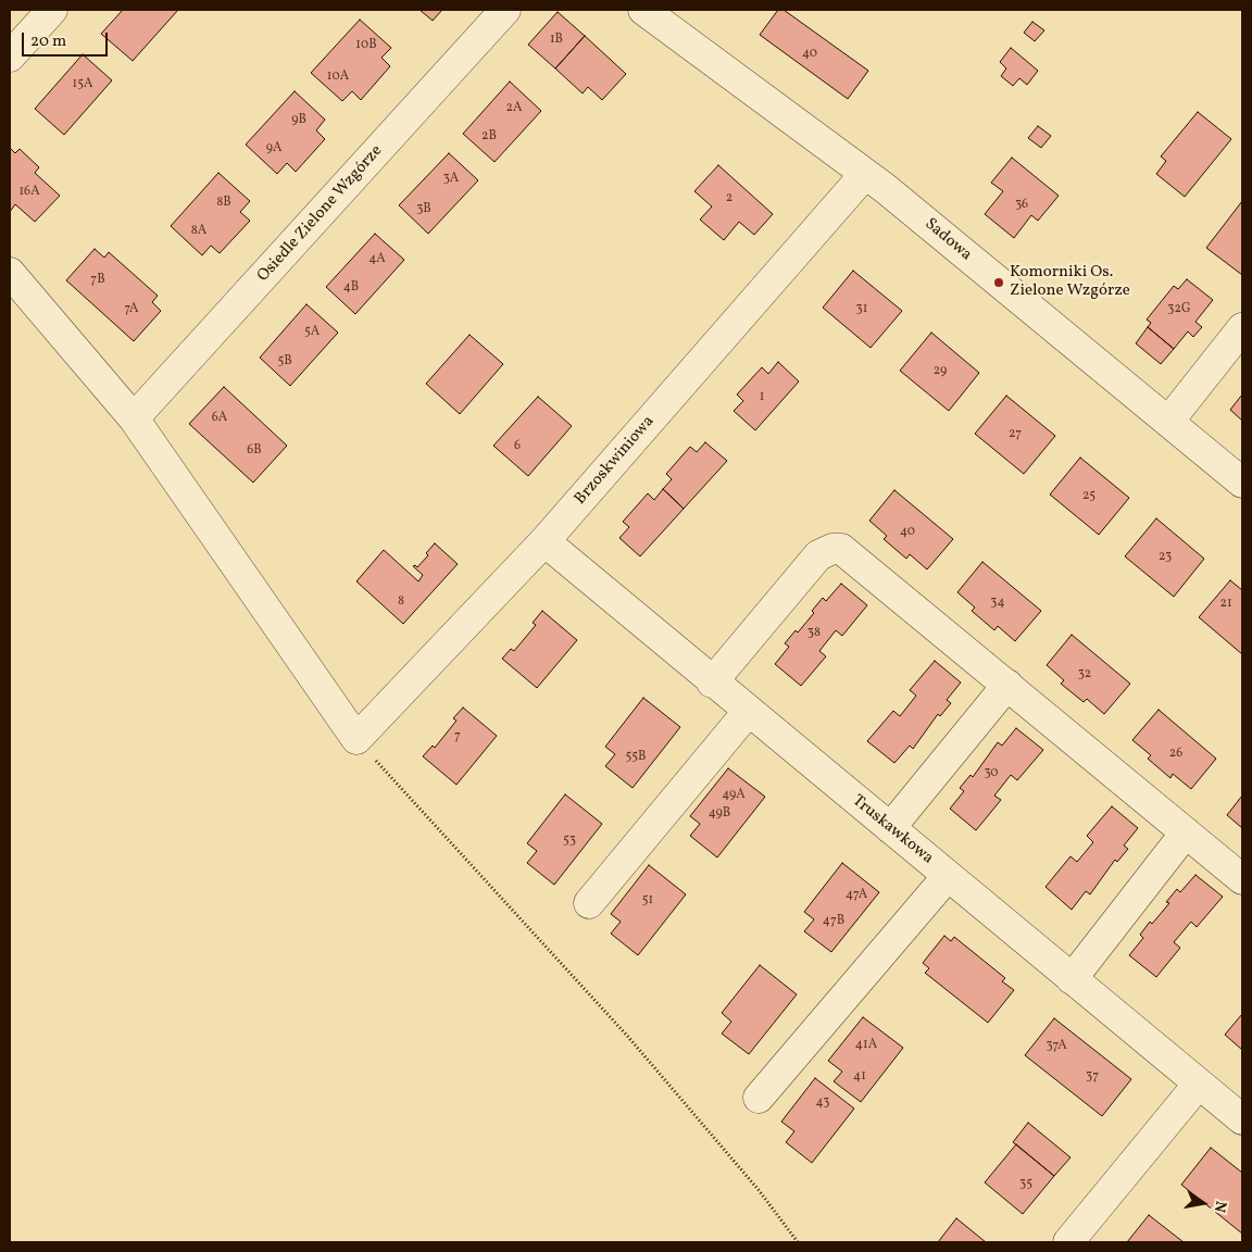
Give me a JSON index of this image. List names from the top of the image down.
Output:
{
  "streets": {
    "street": [
      "Osiedle Zielone Wzgórze",
      "Sadowa",
      "Brzoskwiniowa",
      "Truskawkowa"
    ]
  },
  "crossings": [
    ["Sadowa", "Brzoskwiniowa"],
    ["Brzoskwiniowa", "Truskawkowa"]
  ],
  "places": ["Komorniki Os. Zielone Wzgórze"],
  "house_numbers": [
    "1B",
    "10B",
    "40",
    "10A",
    "15A",
    "2A",
    "9B",
    "2B",
    "9A",
    "3A",
    "16A",
    "2",
    "8B",
    "36",
    "3B",
    "8A",
    "4A",
    "7B",
    "4B",
    "7A",
    "31",
    "32G",
    "5A",
    "5B",
    "29",
    "1",
    "6A",
    "27",
    "6",
    "6B",
    "25",
    "40",
    "23",
    "8",
    "34",
    "21",
    "38",
    "32",
    "7",
    "26",
    "55B",
    "30",
    "49A",
    "49B",
    "53",
    "47A",
    "51",
    "47B",
    "41A",
    "37A",
    "41",
    "37",
    "43",
    "35"
  ],
  "scale_bar": "20 m",
  "north": "right"
}
